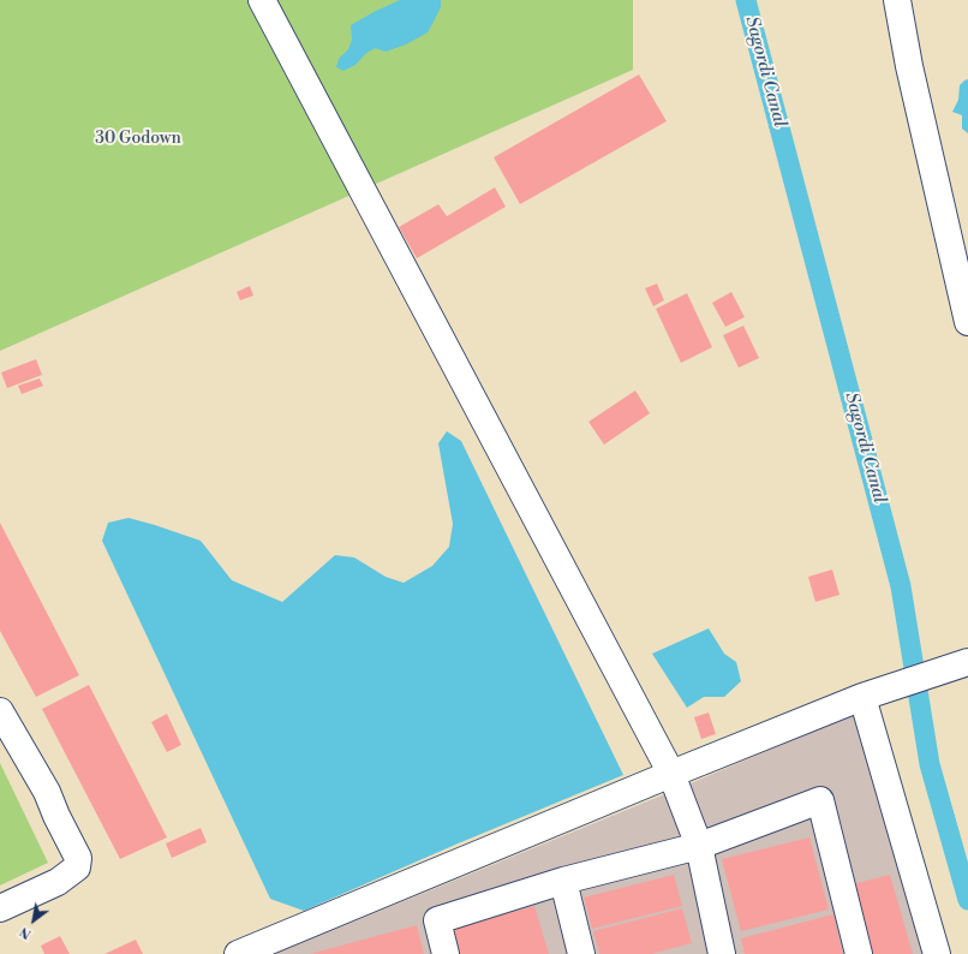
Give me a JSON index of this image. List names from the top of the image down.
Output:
{
  "water": ["Sagordi Canal"],
  "parks": ["30 Godown"],
  "north": "bottom left"
}
